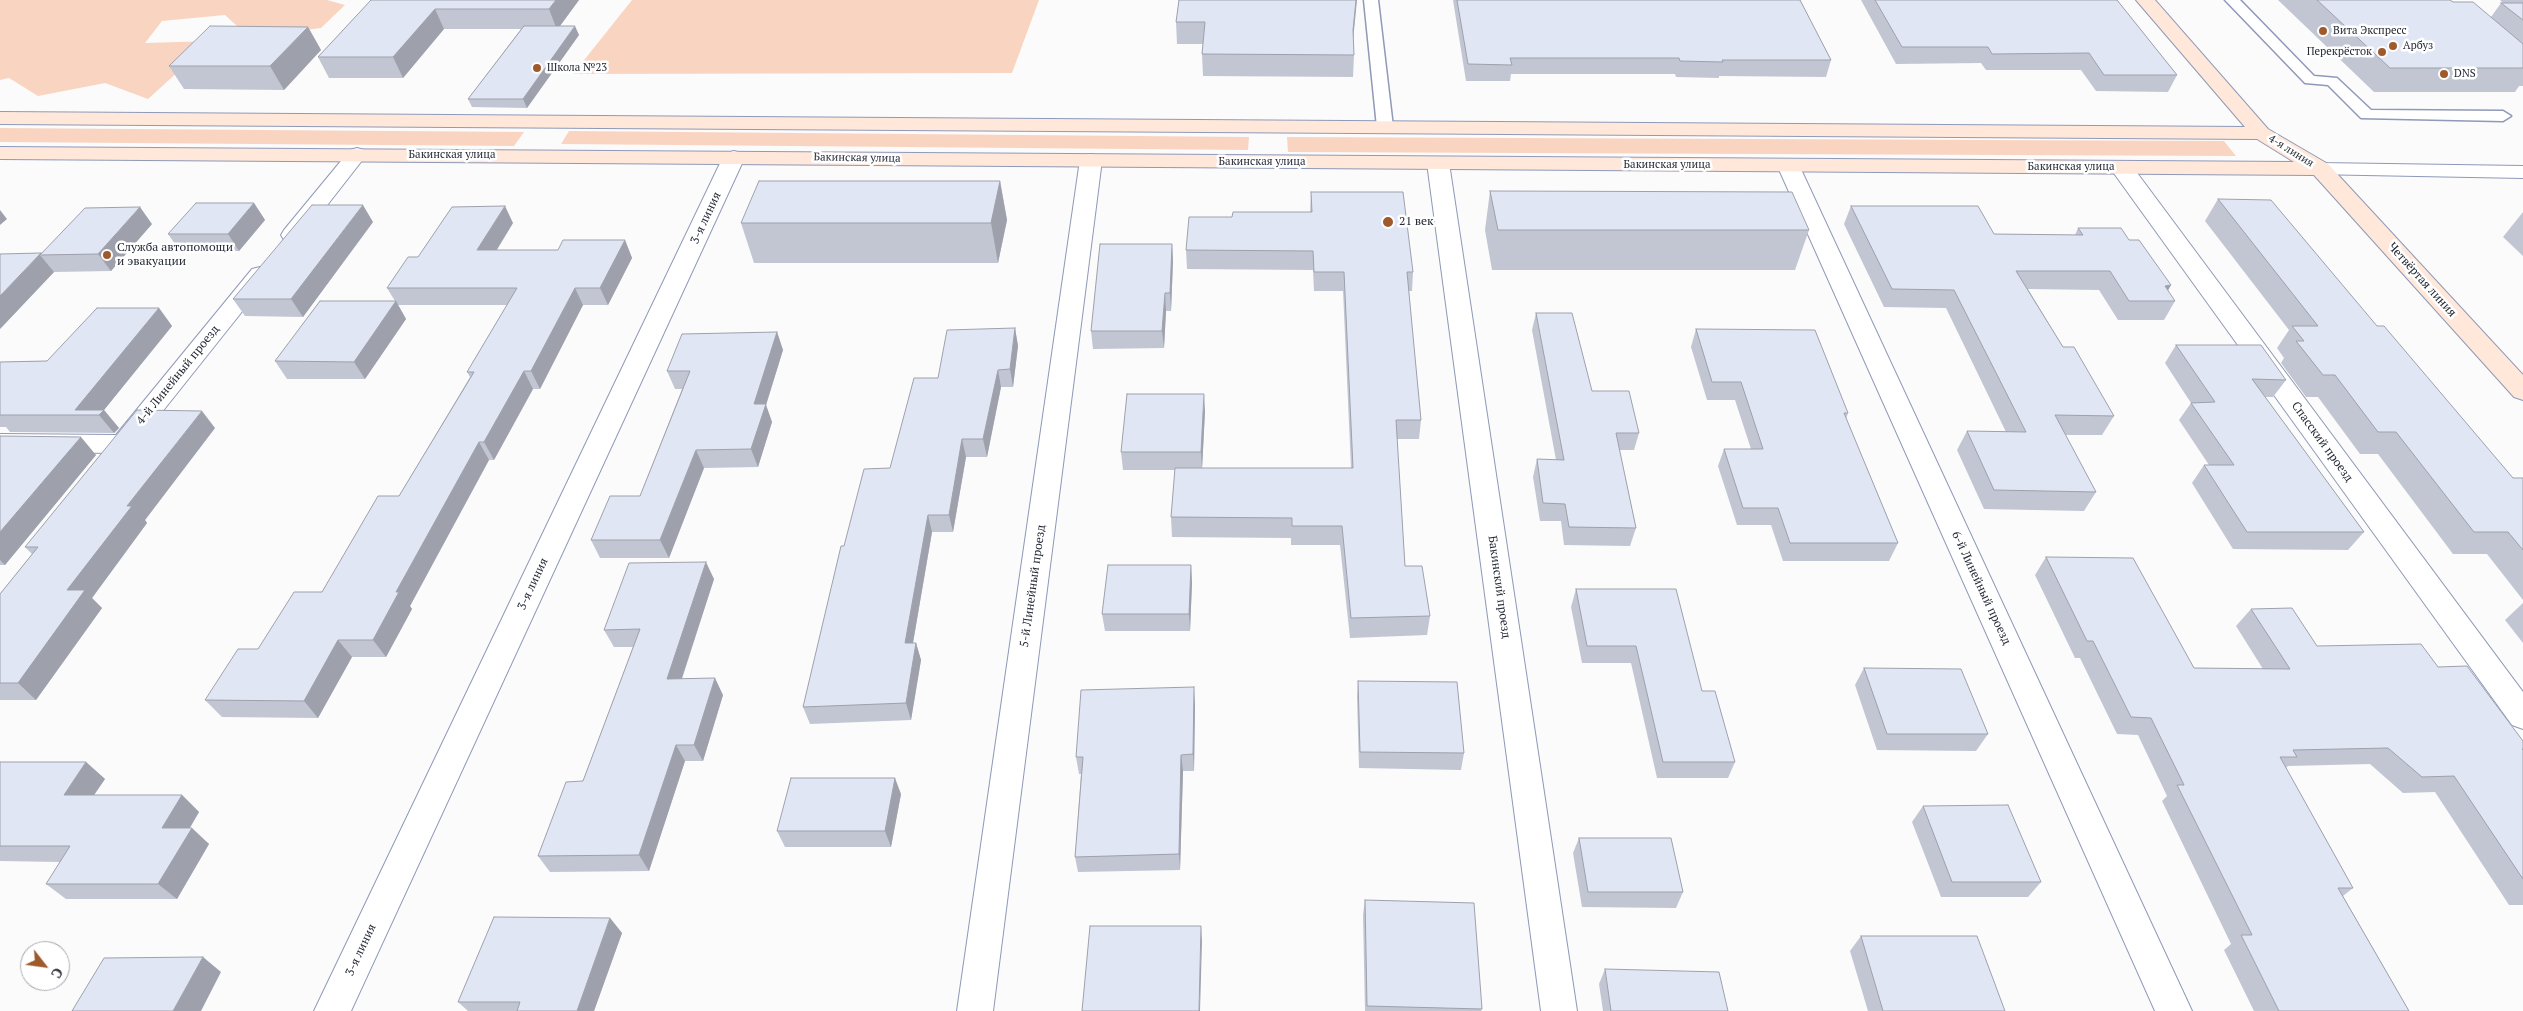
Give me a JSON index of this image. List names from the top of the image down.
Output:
{
  "streets": {
    "street": [
      "4-я линия",
      "Бакинская улица",
      "3-я линия",
      "Четвёртая линия",
      "4-й Линейный проезд",
      "Спасский проезд",
      "5-й Линейный проезд",
      "Бакинский проезд",
      "6-й Линейный проезд"
    ]
  },
  "crossings": [
    ["4-я линия", "Бакинская улица"],
    ["4-я линия", "Четвёртая линия"],
    ["Бакинская улица", "3-я линия"],
    ["Бакинская улица", "Четвёртая линия"],
    ["Бакинская улица", "4-й Линейный проезд"],
    ["Бакинская улица", "Спасский проезд"],
    ["Бакинская улица", "5-й Линейный проезд"],
    ["Бакинская улица", "Бакинский проезд"],
    ["Бакинская улица", "6-й Линейный проезд"]
  ],
  "places": [
    "Вита Экспресс",
    "Арбуз",
    "Перекрёсток",
    "Школа №23",
    "DNS",
    "21 век",
    "Служба автопомощи и эвакуации"
  ],
  "north": "bottom right"
}
